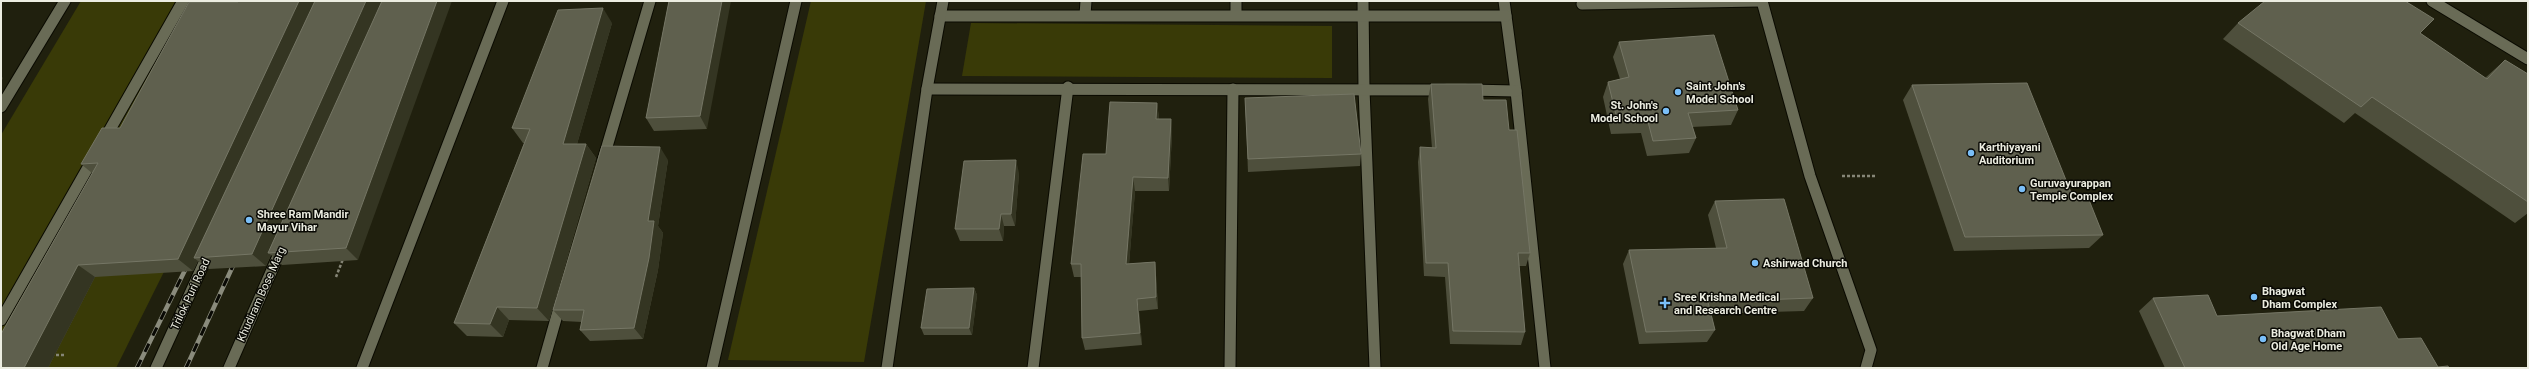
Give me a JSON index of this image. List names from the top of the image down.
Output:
{
  "streets": {
    "street": ["Trilok Puri Road", "Khudiram Bose Marg"]
  },
  "places": {
    "other": [
      "Saint John's Model School",
      "St. John's Model School",
      "Karthiyayani Auditorium",
      "Guruvayurappan Temple Complex",
      "Shree Ram Mandir Mayur Vihar",
      "Ashirwad Church",
      "Bhagwat Dham Complex",
      "Bhagwat Dham Old Age Home"
    ],
    "health": ["Sree Krishna Medical and Research Centre"]
  }
}
